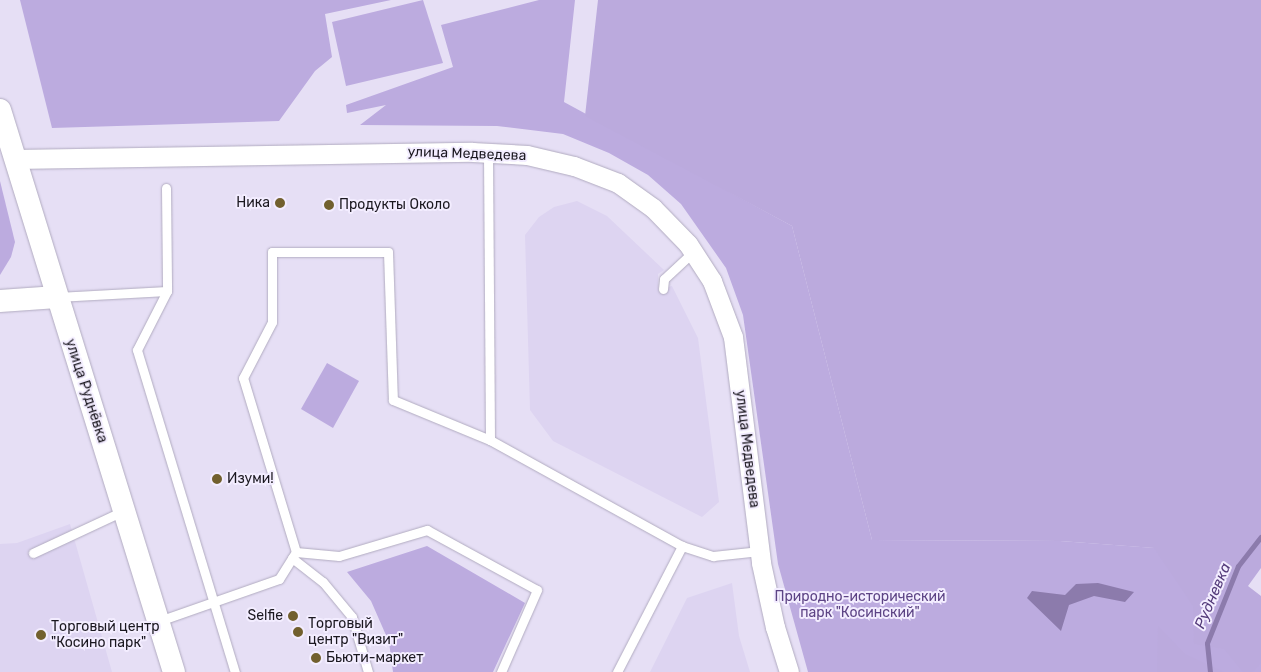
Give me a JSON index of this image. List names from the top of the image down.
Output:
{
  "streets": {
    "street": ["улица Медведева", "улица Руднёвка"]
  },
  "crossings": [
    ["улица Медведева", "улица Руднёвка"]
  ],
  "water": ["Рудневка"],
  "parks": ["Природно-исторический парк \"Косинский\""],
  "places": [
    "Ника",
    "Продукты Около",
    "Изуми!",
    "Selfie",
    "Торговый центр \"Визит\"",
    "Торговый центр \"Косино парк\"",
    "Бьюти-маркет"
  ]
}
